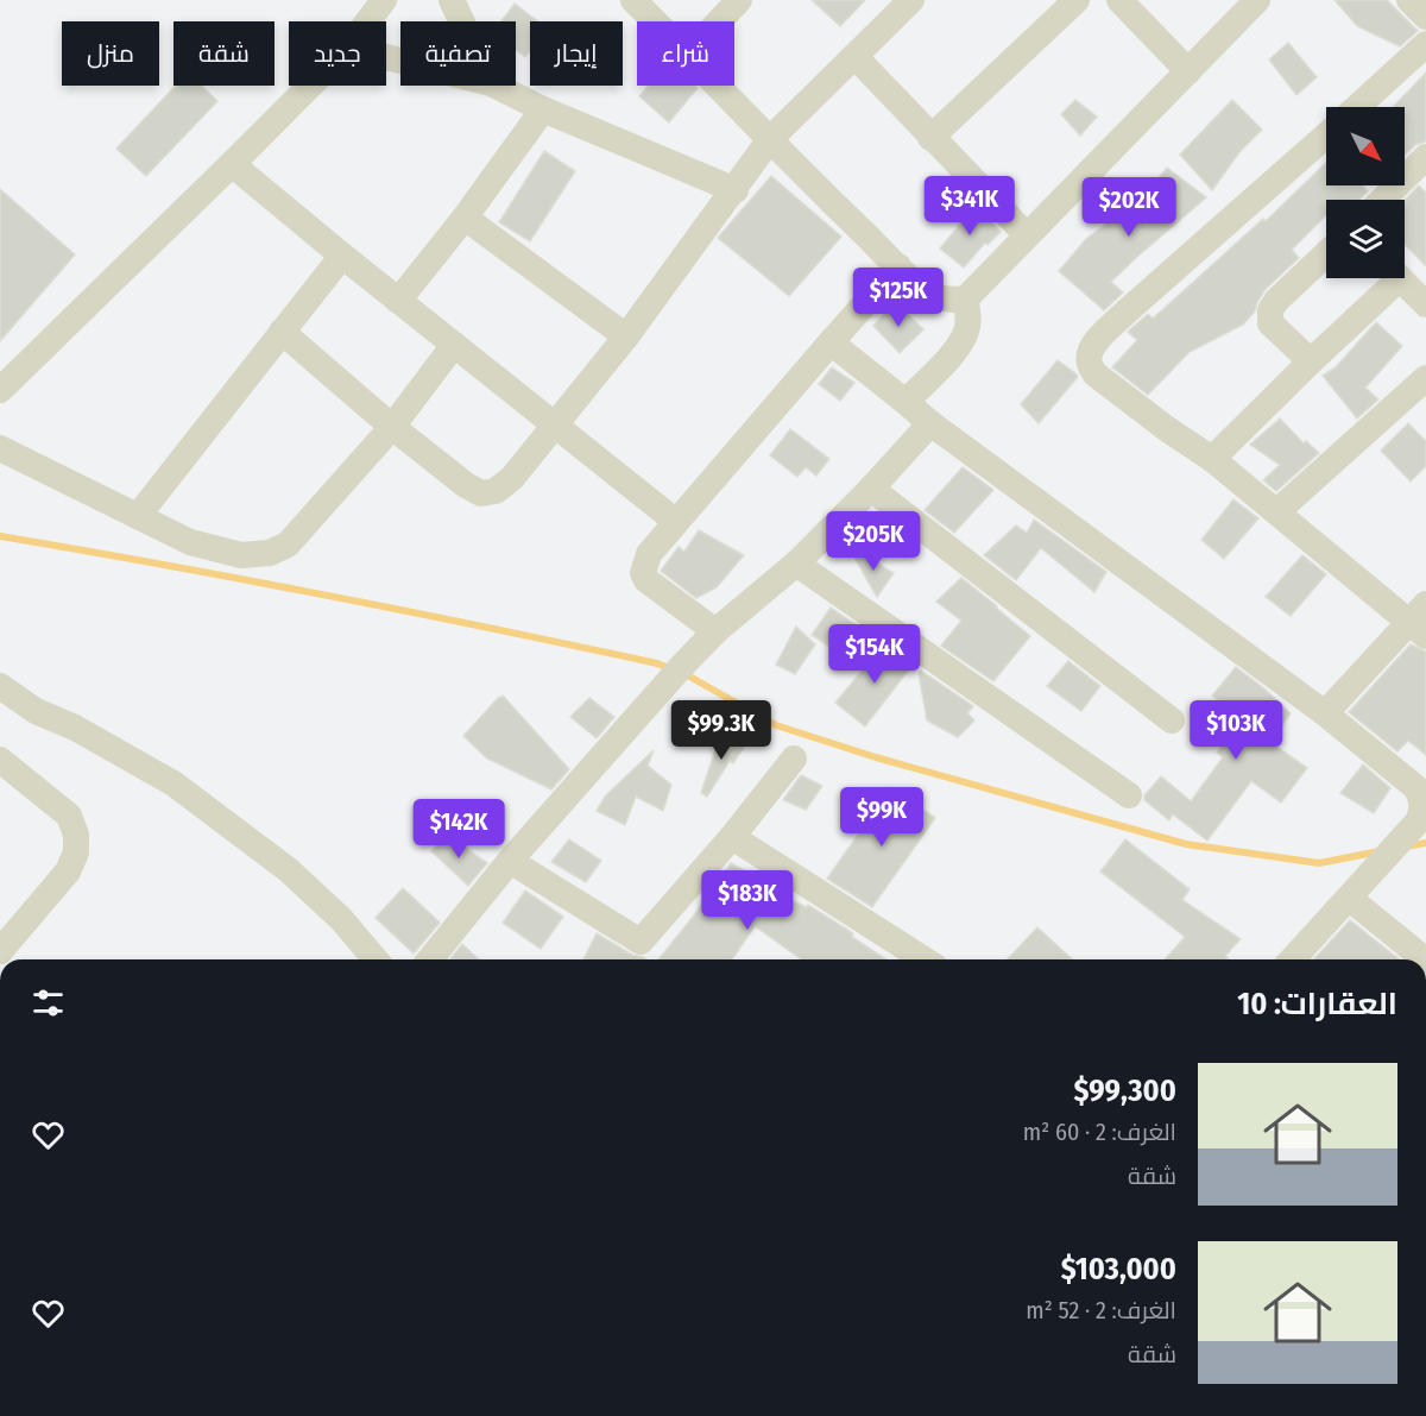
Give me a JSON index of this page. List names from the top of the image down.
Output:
{
  "north": "bottom right",
  "page": {
    "chip": [
      "شراء",
      "إيجار",
      "تصفية",
      "جديد",
      "شقة",
      "منزل"
    ],
    "price": [
      "$341K",
      "$202K",
      "$125K",
      "$205K",
      "$154K",
      "$99.3K",
      "$103K",
      "$99K",
      "$142K",
      "$183K"
    ],
    "heading": "العقارات: 10",
    "list": [
      {
        "name": "$99,300",
        "note": "الغرف: 2 · 60 m² · شقة"
      },
      {
        "name": "$103,000",
        "note": "الغرف: 2 · 52 m² · شقة"
      }
    ]
  }
}
